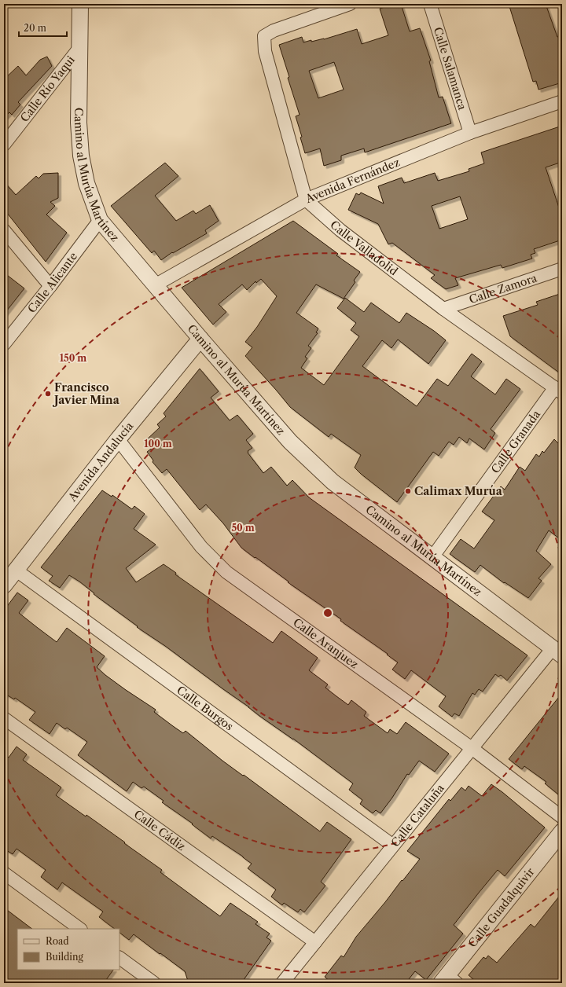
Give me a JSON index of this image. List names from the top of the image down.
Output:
{
  "streets": {
    "street": [
      "Calle Salamanca",
      "Calle Río Yaqui",
      "Camino al Murúa Martínez",
      "Avenida Fernández",
      "Calle Valladolid",
      "Calle Alicante",
      "Calle Zamora",
      "Calle Granada",
      "Avenida Andalucía",
      "Calle Aranjuez",
      "Calle Burgos",
      "Calle Cataluña",
      "Calle Cádiz",
      "Calle Guadalquivir"
    ]
  },
  "crossings": [
    ["Calle Salamanca", "Avenida Fernández"],
    ["Calle Río Yaqui", "Camino al Murúa Martínez"],
    ["Camino al Murúa Martínez", "Avenida Fernández"],
    ["Camino al Murúa Martínez", "Calle Alicante"],
    ["Camino al Murúa Martínez", "Calle Granada"],
    ["Camino al Murúa Martínez", "Avenida Andalucía"],
    ["Camino al Murúa Martínez", "Calle Cataluña"],
    ["Avenida Fernández", "Calle Valladolid"],
    ["Calle Valladolid", "Calle Zamora"],
    ["Calle Valladolid", "Calle Granada"],
    ["Avenida Andalucía", "Calle Aranjuez"],
    ["Avenida Andalucía", "Calle Burgos"],
    ["Calle Aranjuez", "Calle Cataluña"],
    ["Calle Burgos", "Calle Cataluña"],
    ["Calle Cataluña", "Calle Cádiz"]
  ],
  "places": ["Francisco Javier Mina", "Calimax Murúa"],
  "legend": ["Road", "Building"],
  "scale_bar": "20 m",
  "rings": ["150 m", "100 m", "50 m"]
}
